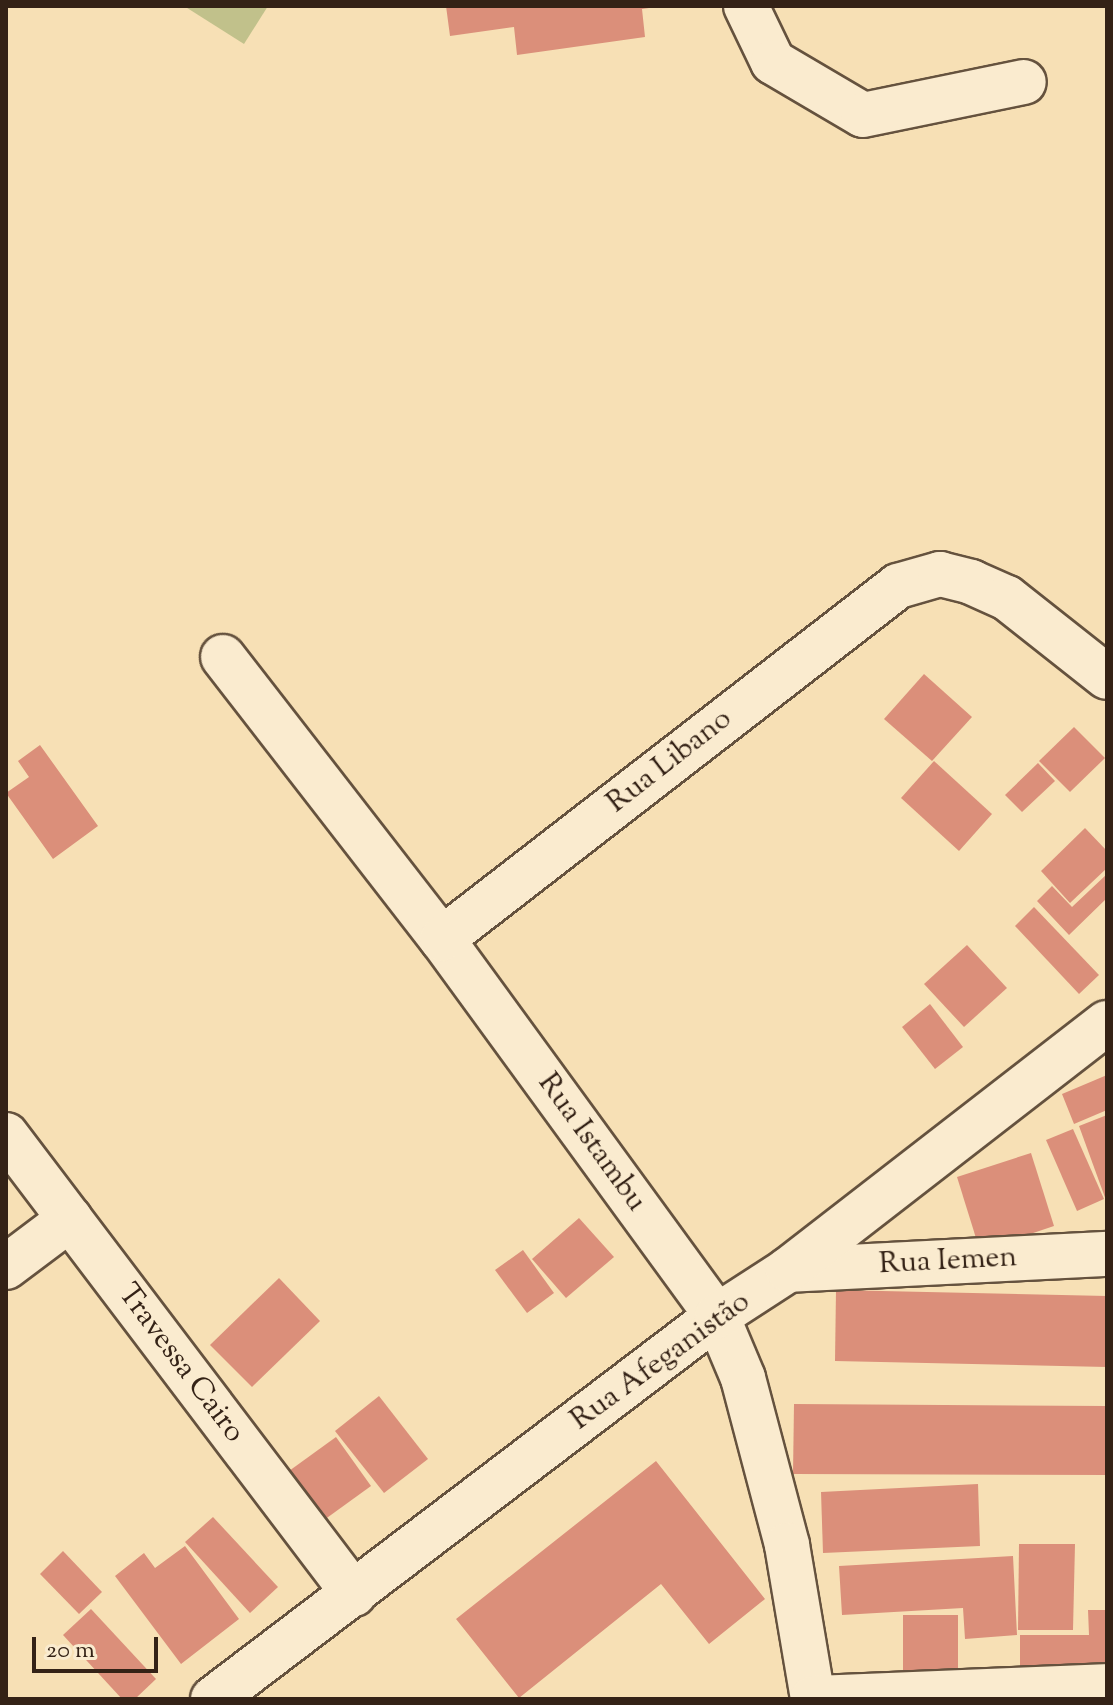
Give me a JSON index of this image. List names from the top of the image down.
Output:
{
  "streets": {
    "street": [
      "Rua Libano",
      "Rua Istambu",
      "Rua Iemen",
      "Rua Afeganistão",
      "Travessa Cairo"
    ]
  },
  "crossings": [
    ["Rua Libano", "Rua Istambu"],
    ["Rua Istambu", "Rua Afeganistão"],
    ["Rua Iemen", "Rua Afeganistão"],
    ["Rua Afeganistão", "Travessa Cairo"]
  ],
  "scale_bar": "20 m"
}
